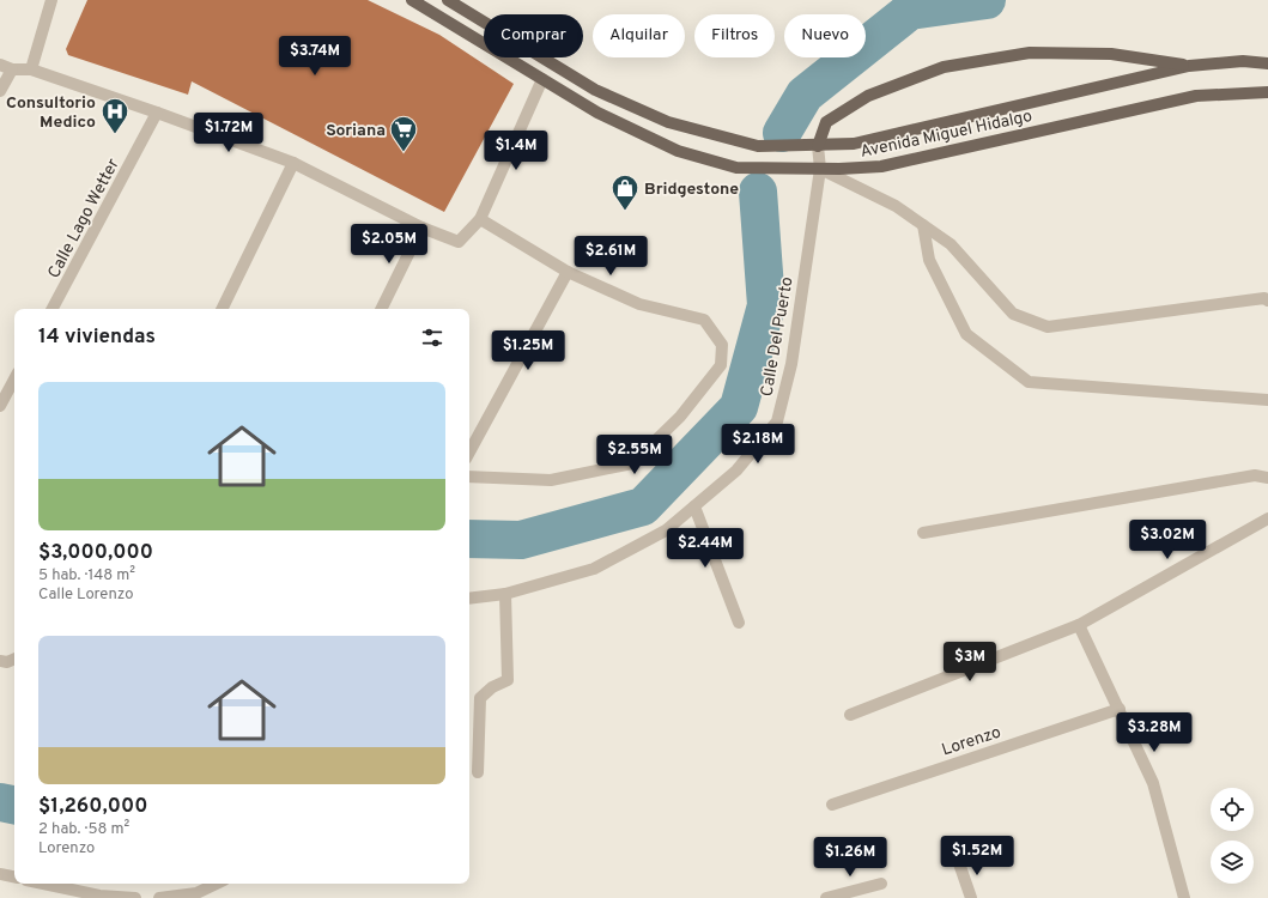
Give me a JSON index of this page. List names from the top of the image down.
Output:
{
  "streets": {
    "main road": ["Avenida Miguel Hidalgo"],
    "street": ["Calle Lago Wetter", "Calle Del Puerto", "Lorenzo"]
  },
  "crossings": [
    ["Avenida Miguel Hidalgo", "Calle Del Puerto"]
  ],
  "places": {
    "hospital": ["Consultorio Medico"],
    "supermarket": ["Soriana"],
    "shop": ["Bridgestone"]
  },
  "page": {
    "chip": [
      "Comprar",
      "Alquilar",
      "Filtros",
      "Nuevo"
    ],
    "price": [
      "$3.74M",
      "$1.72M",
      "$1.4M",
      "$2.05M",
      "$2.61M",
      "$1.25M",
      "$2.18M",
      "$2.55M",
      "$3.02M",
      "$2.44M",
      "$3M",
      "$3.28M",
      "$1.52M",
      "$1.26M"
    ],
    "heading": "14 viviendas",
    "list": [
      {
        "name": "$3,000,000",
        "note": "5 hab. · 148 m² · Calle Lorenzo"
      },
      {
        "name": "$1,260,000",
        "note": "2 hab. · 58 m² · Lorenzo"
      }
    ]
  }
}
